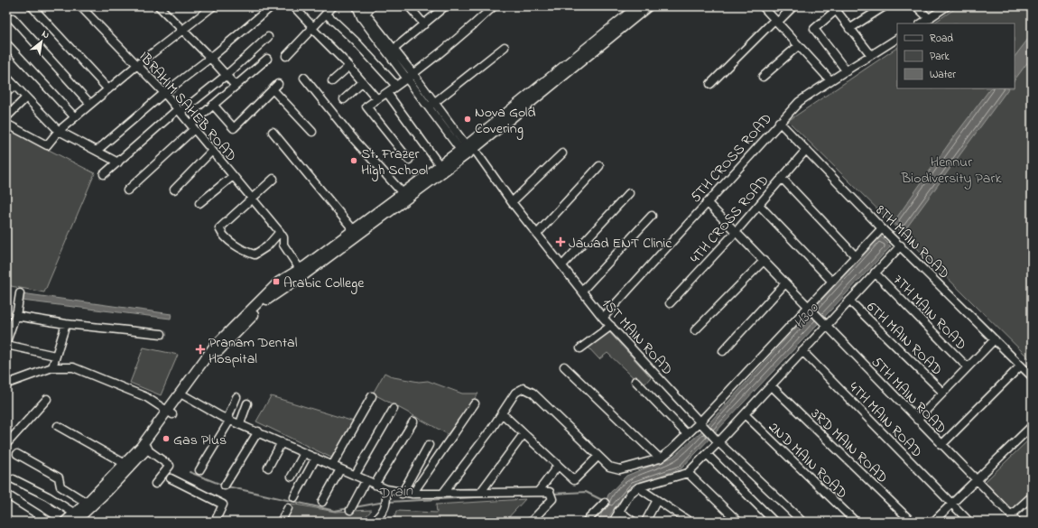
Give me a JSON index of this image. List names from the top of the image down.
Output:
{
  "streets": {
    "street": [
      "IBRAHIM SAHEB ROAD",
      "5TH CROSS ROAD",
      "4TH CROSS ROAD",
      "8TH MAIN ROAD",
      "7TH MAIN ROAD",
      "1ST MAIN ROAD",
      "6TH MAIN ROAD",
      "5TH MAIN ROAD",
      "4TH MAIN ROAD",
      "3RD MAIN ROAD",
      "2ND MAIN ROAD"
    ]
  },
  "crossings": [
    ["5TH CROSS ROAD", "8TH MAIN ROAD"],
    ["5TH CROSS ROAD", "1ST MAIN ROAD"],
    ["5TH CROSS ROAD", "5TH MAIN ROAD"],
    ["4TH CROSS ROAD", "8TH MAIN ROAD"],
    ["4TH CROSS ROAD", "5TH MAIN ROAD"]
  ],
  "water": ["H300", "Drain"],
  "parks": ["Hennur Biodiversity Park"],
  "places": {
    "other": ["Nova Gold Covering", "St. Frazer High School", "Gas Plus"],
    "health": ["Jawad ENT Clinic", "Pranam Dental Hospital"],
    "transit": ["Arabic College"]
  },
  "legend": ["Road", "Park", "Water"],
  "north": "top right"
}
